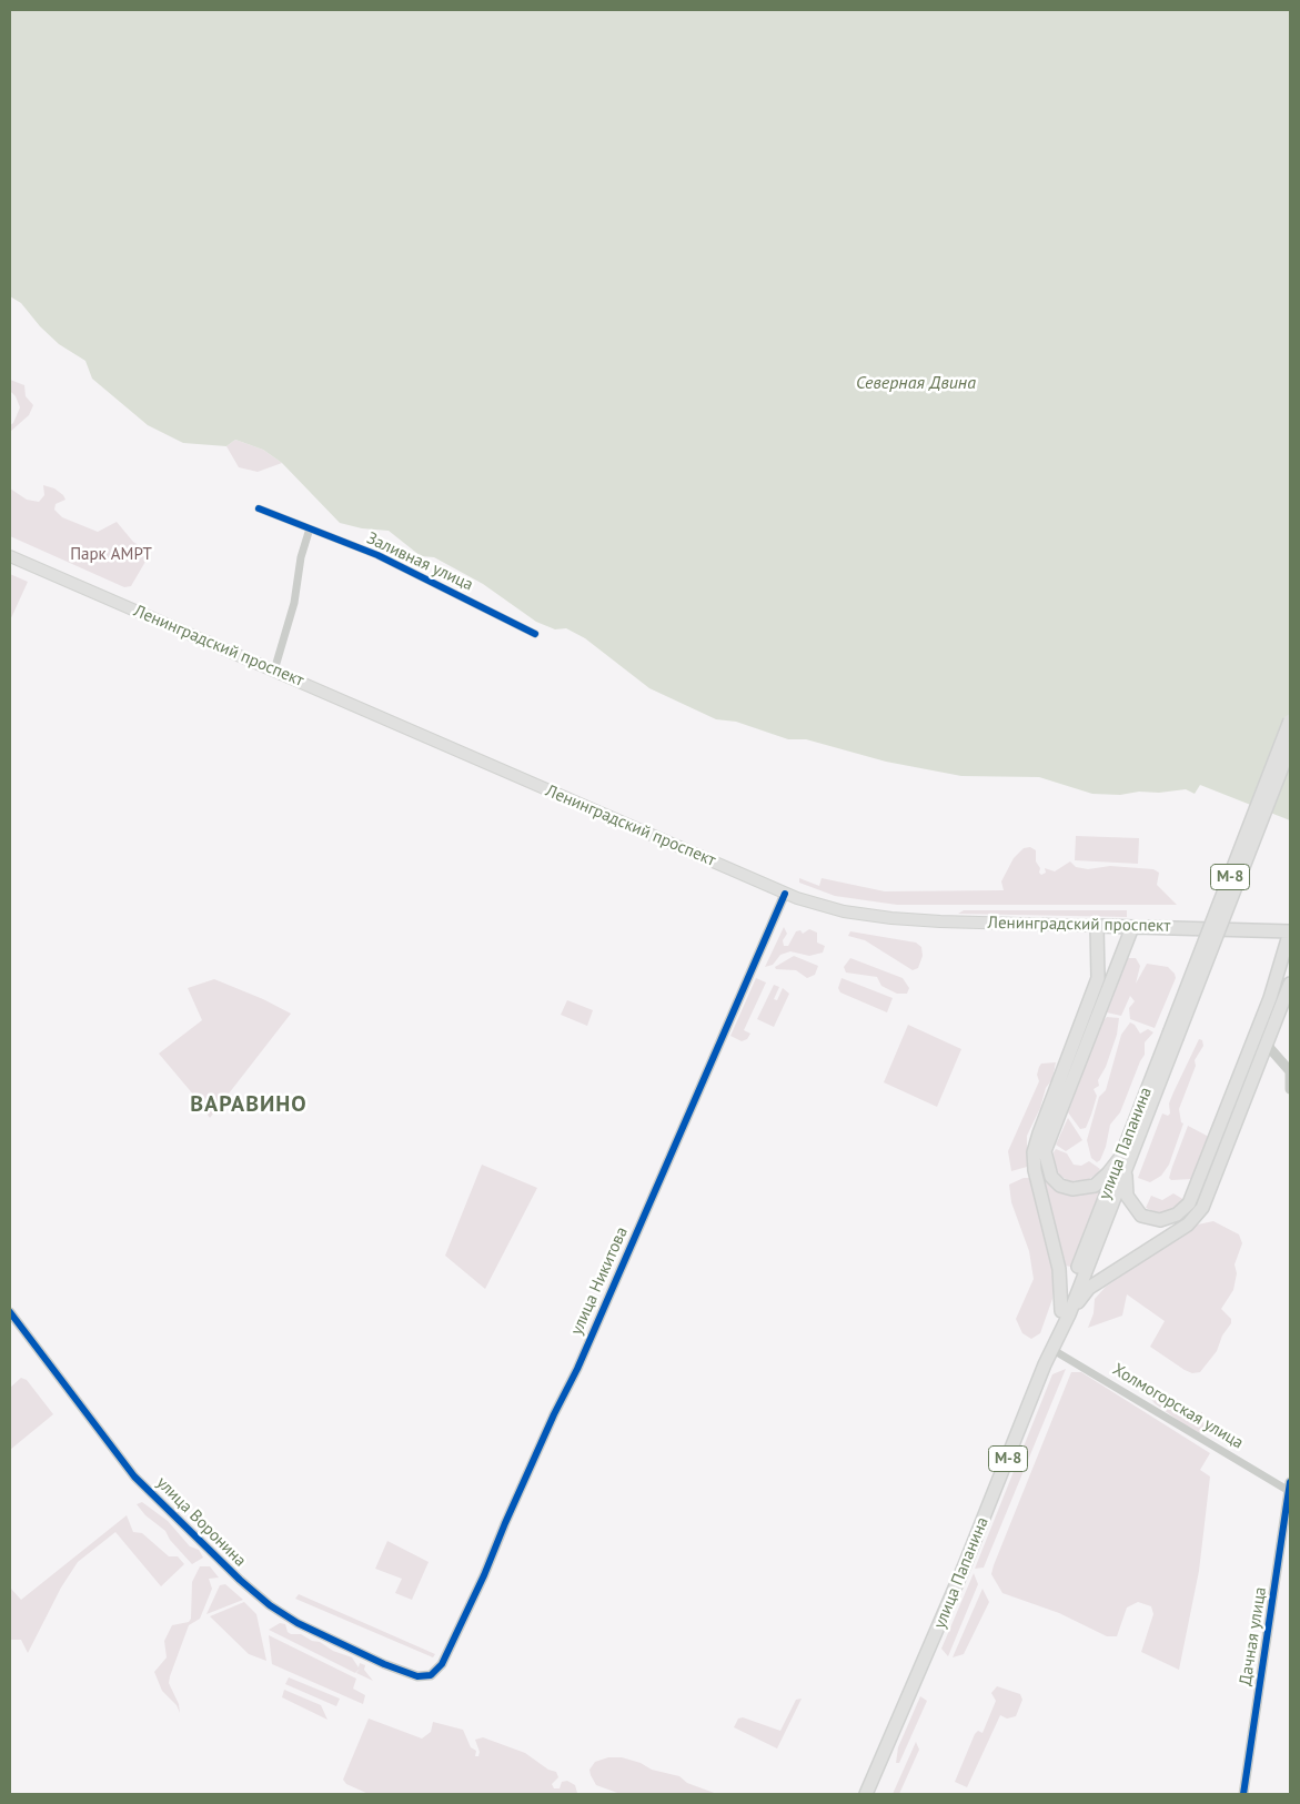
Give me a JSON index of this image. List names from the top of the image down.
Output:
{
  "streets": {
    "main road": ["Ленинградский проспект", "М-8", "улица Папанина"],
    "street": [
      "Заливная улица",
      "улица Никитова",
      "Холмогорская улица",
      "улица Воронина",
      "Дачная улица"
    ]
  },
  "crossings": [
    ["Ленинградский проспект", "улица Никитова"],
    ["М-8", "улица Папанина"],
    ["улица Папанина", "Холмогорская улица"],
    ["улица Никитова", "улица Воронина"],
    ["Холмогорская улица", "Дачная улица"]
  ],
  "districts": ["ВАРАВИНО"],
  "water": ["Северная Двина"],
  "parks": ["Парк АМРТ"]
}
